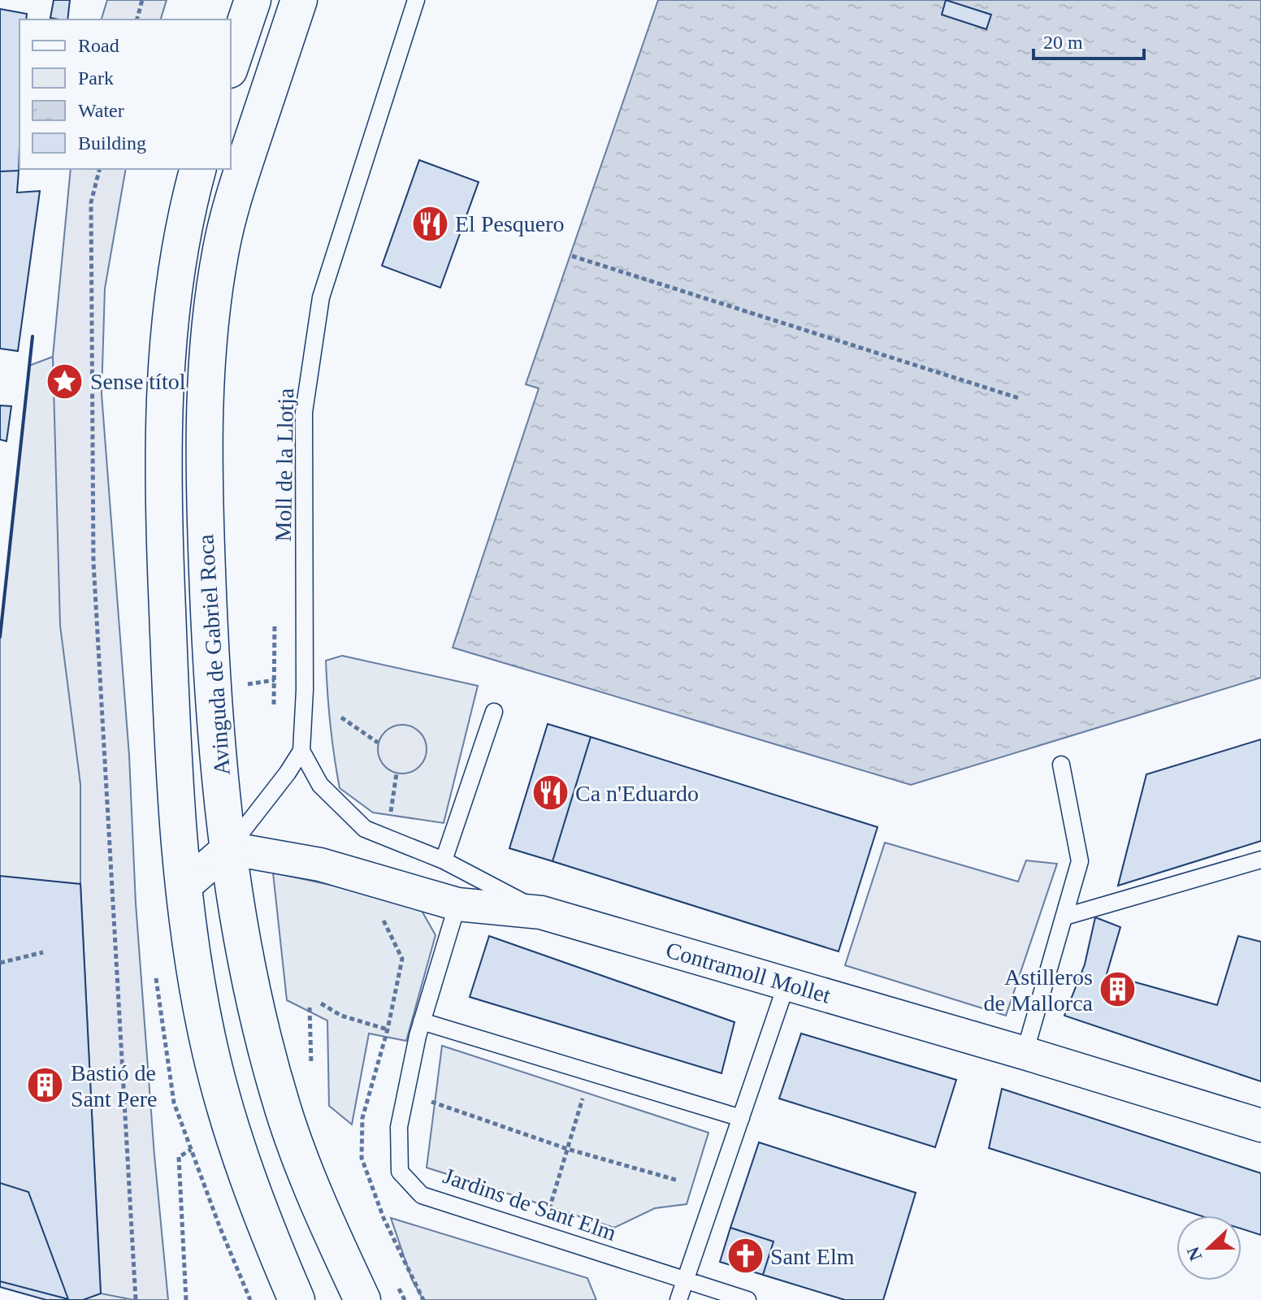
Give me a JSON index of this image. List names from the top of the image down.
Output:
{
  "streets": {
    "highway": ["Avinguda de Gabriel Roca"],
    "street": ["Contramoll Mollet"],
    "lane": ["Moll de la Llotja", "Jardins de Sant Elm"]
  },
  "crossings": [
    ["Avinguda de Gabriel Roca", "Contramoll Mollet"],
    ["Contramoll Mollet", "Jardins de Sant Elm"]
  ],
  "places": {
    "restaurant": ["El Pesquero", "Ca n'Eduardo"],
    "place": ["Sense títol"],
    "building": ["Astilleros de Mallorca", "Bastió de Sant Pere"],
    "church": ["Sant Elm"]
  },
  "legend": [
    "Road",
    "Park",
    "Water",
    "Building"
  ],
  "scale_bar": "20 m",
  "north": "left"
}
